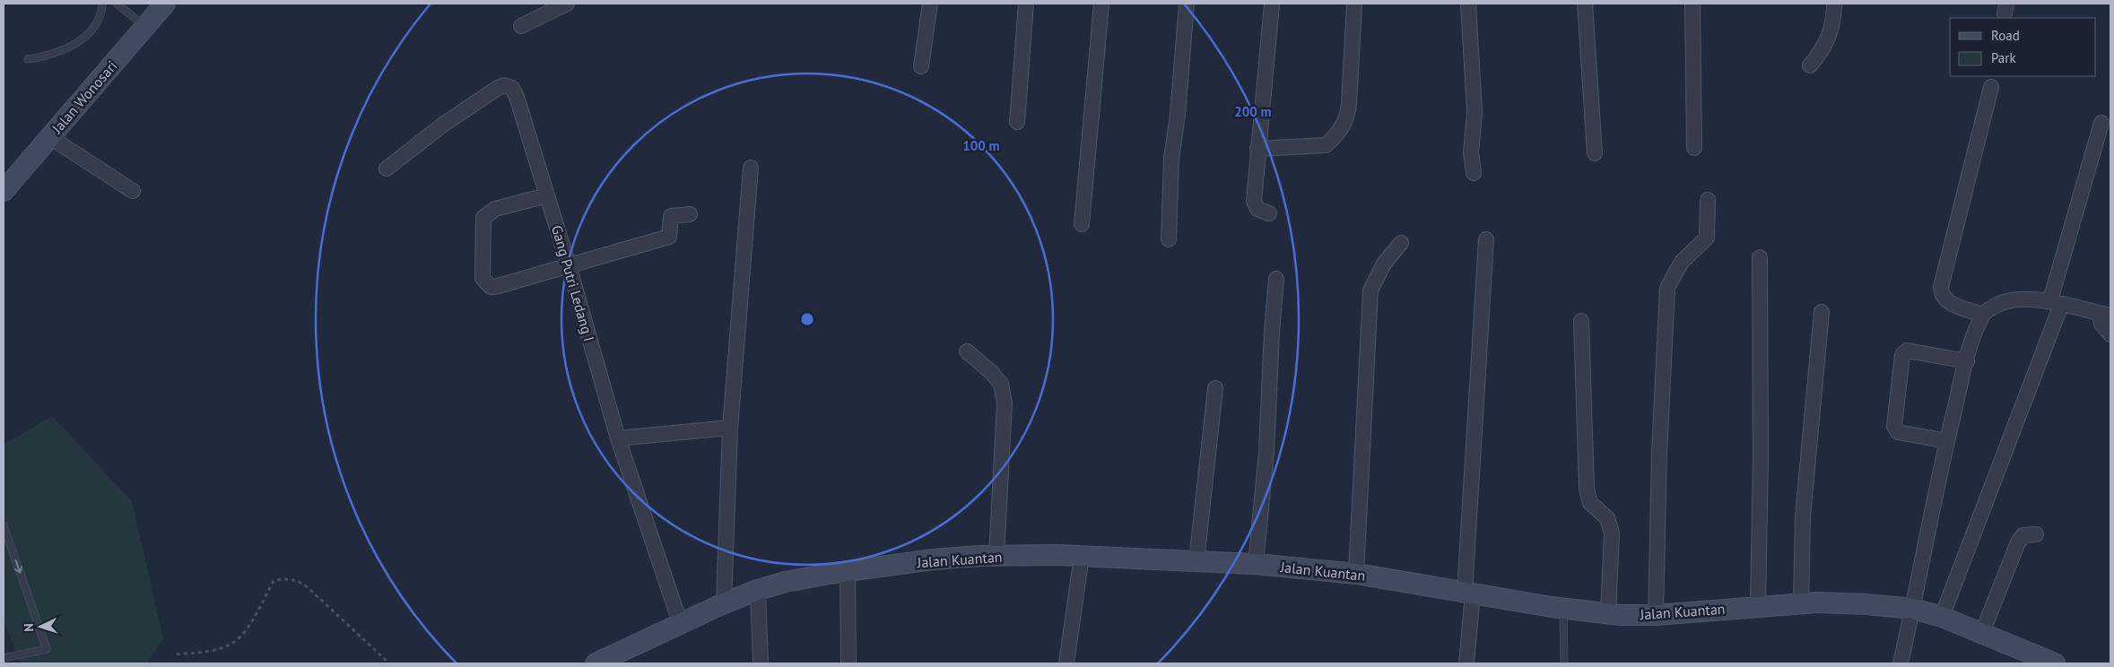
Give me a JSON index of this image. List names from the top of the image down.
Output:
{
  "streets": {
    "street": ["Jalan Wonosari", "Gang Putri Ledang I", "Jalan Kuantan"]
  },
  "crossings": [
    ["Gang Putri Ledang I", "Jalan Kuantan"]
  ],
  "legend": ["Road", "Park"],
  "north": "left",
  "rings": ["200 m", "100 m"]
}
